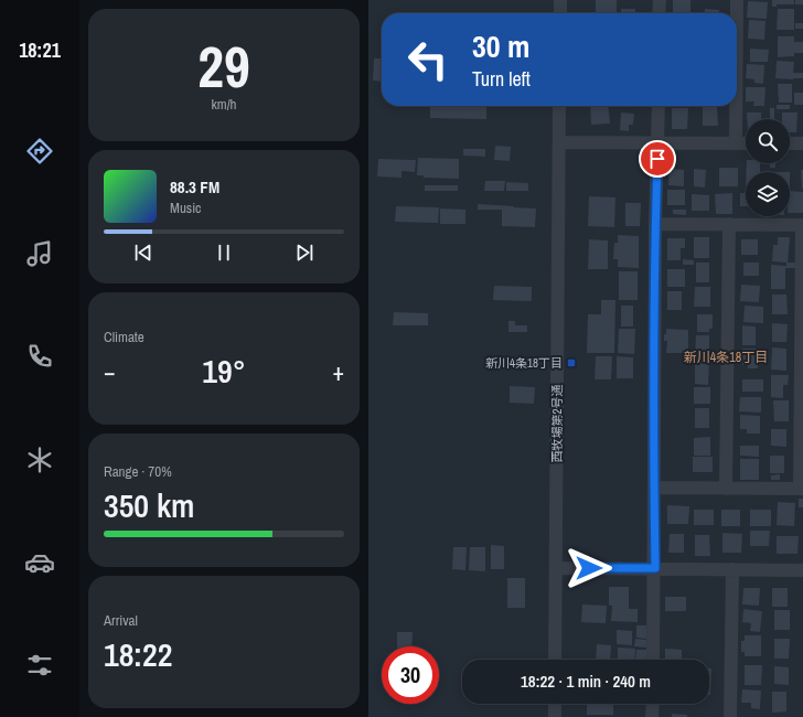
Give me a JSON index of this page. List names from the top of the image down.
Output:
{
  "streets": {
    "street": ["西牧場第2号通"]
  },
  "districts": ["新川4条18丁目"],
  "places": {
    "transit": ["新川4条18丁目"]
  },
  "page": {
    "tabs": "18:21",
    "tile": [
      ["29", "km/h"],
      "Climate",
      ["Range · 70%", "350 km"],
      ["Arrival", "18:22"]
    ],
    "turn": ["30 m", "Turn left"],
    "song": ["88.3 FM", "Music"],
    "heat": ["−", "19°", "+"],
    "limit": "30",
    "trip": "18:22 · 1 min · 240 m"
  }
}
